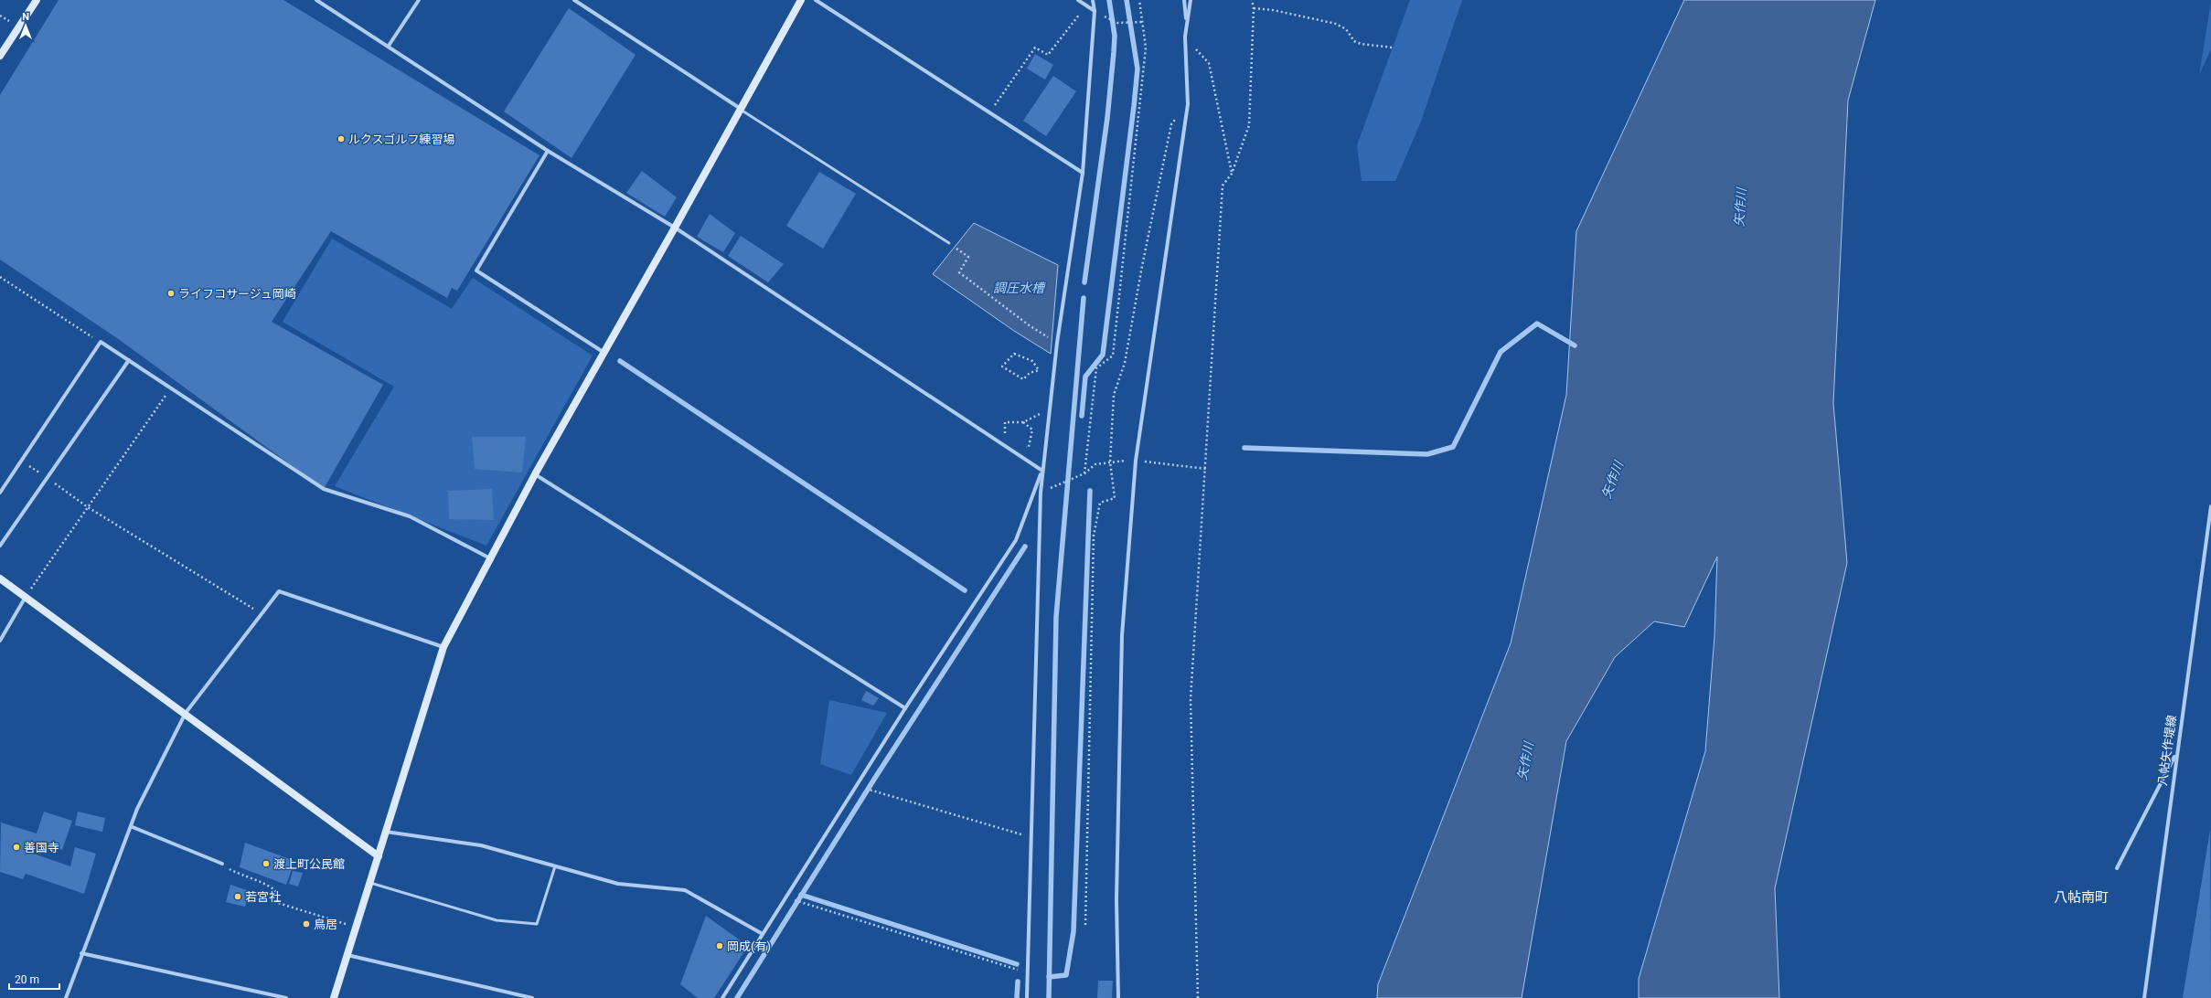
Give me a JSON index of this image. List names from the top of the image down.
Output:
{
  "streets": {
    "street": ["八帖矢作堤線"]
  },
  "districts": ["八帖南町"],
  "water": ["矢作川", "調圧水槽"],
  "places": [
    "ルクスゴルフ練習場",
    "ライフコサージュ岡崎",
    "善国寺",
    "渡上町公民館",
    "若宮社",
    "鳥居",
    "岡成(有)"
  ],
  "scale_bar": "20 m",
  "north": "top"
}
